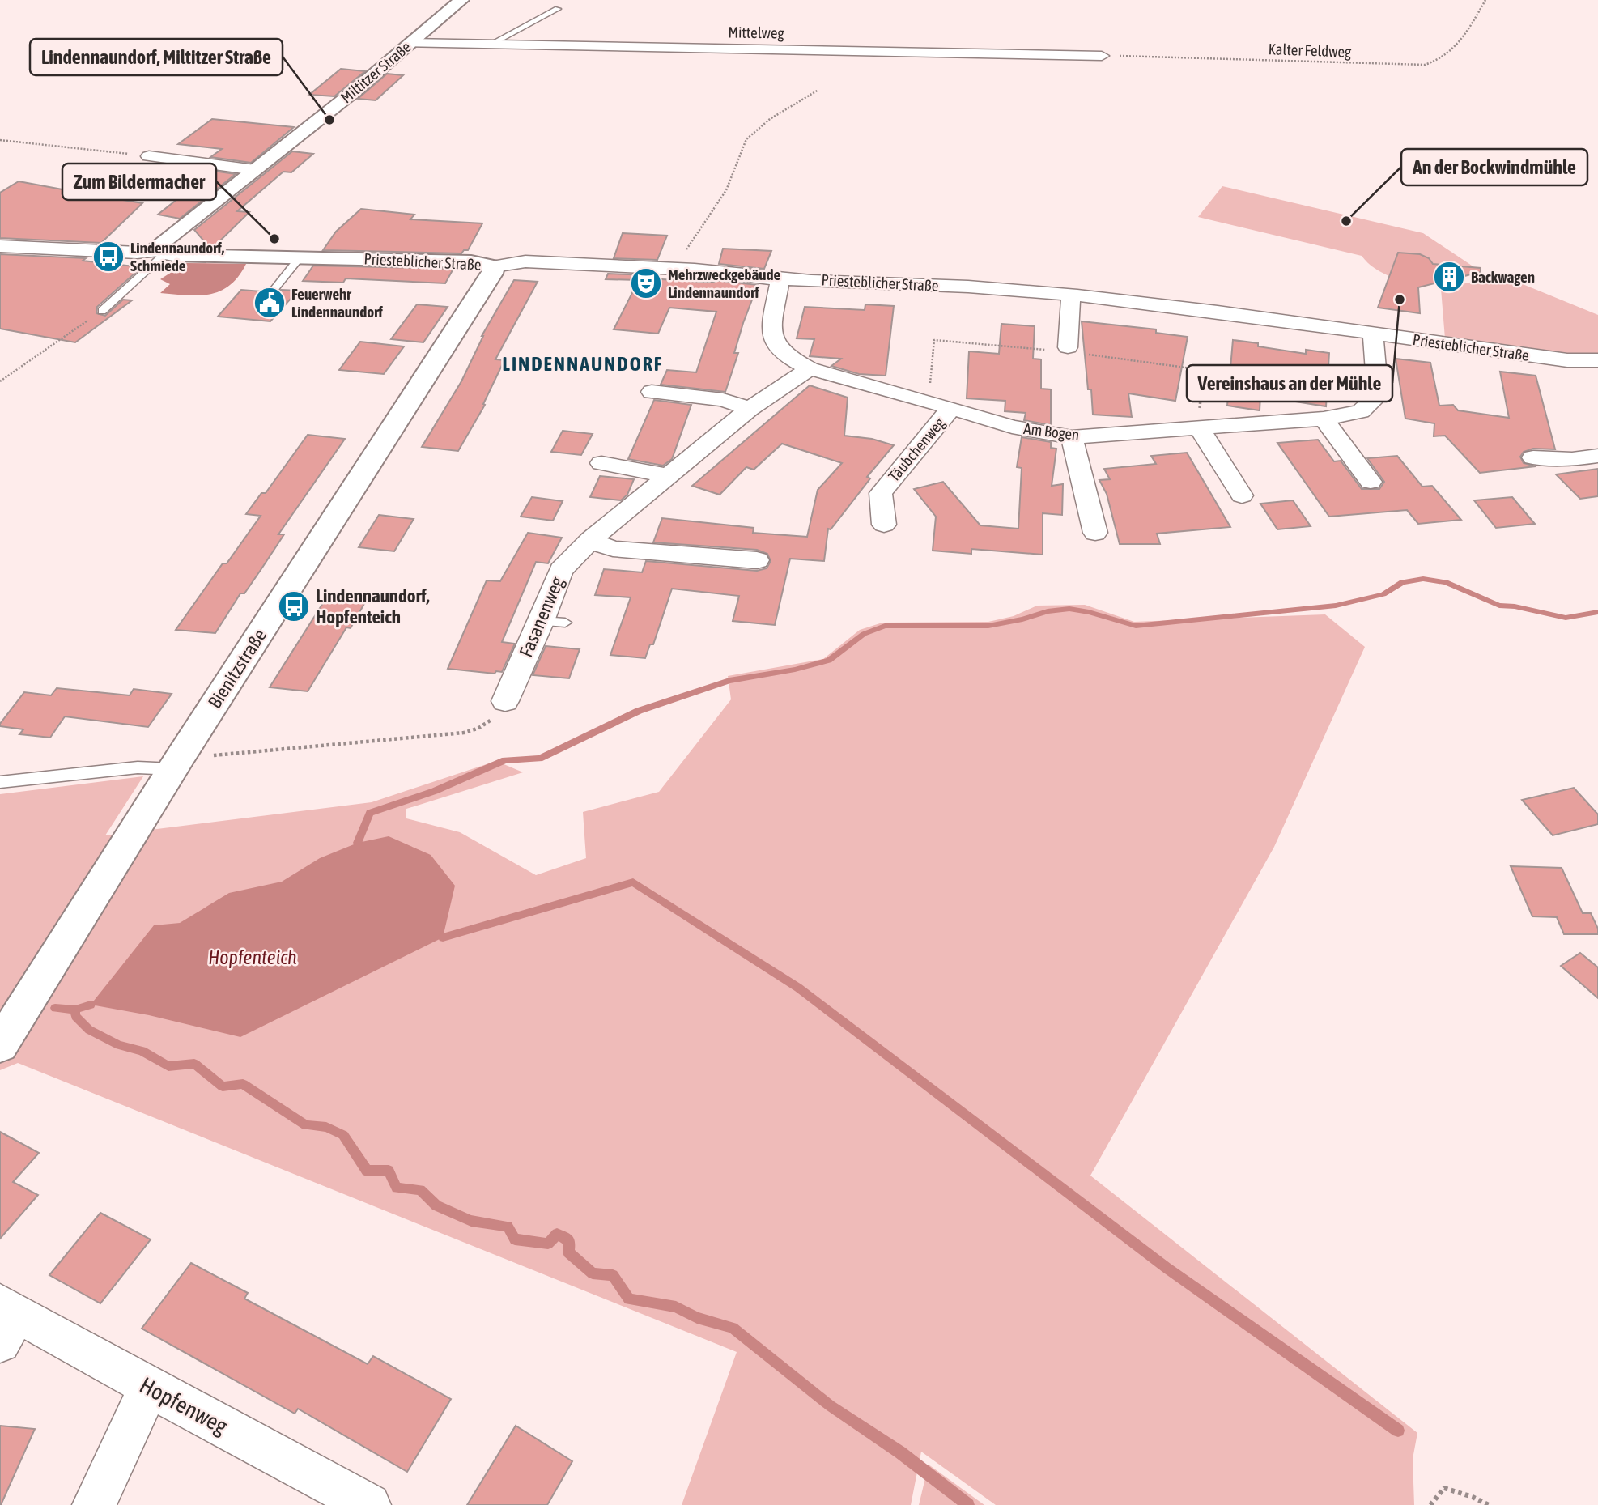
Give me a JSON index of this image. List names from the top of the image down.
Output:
{
  "streets": {
    "street": [
      "Mittelweg",
      "Miltitzer Straße",
      "Priesteblicher Straße",
      "Am Bogen",
      "Täubchenweg",
      "Fasanenweg",
      "Bienitzstraße",
      "Hopfenweg"
    ],
    "path": ["Kalter Feldweg"]
  },
  "crossings": [
    ["Mittelweg", "Kalter Feldweg"],
    ["Mittelweg", "Miltitzer Straße"],
    ["Miltitzer Straße", "Priesteblicher Straße"],
    ["Priesteblicher Straße", "Am Bogen"],
    ["Priesteblicher Straße", "Bienitzstraße"],
    ["Am Bogen", "Täubchenweg"],
    ["Am Bogen", "Fasanenweg"]
  ],
  "districts": ["LINDENNAUNDORF"],
  "water": ["Hopfenteich"],
  "places": {
    "other": [
      "Lindennaundorf, Miltitzer Straße",
      "An der Bockwindmühle",
      "Zum Bildermacher",
      "Vereinshaus an der Mühle"
    ],
    "bus stop": ["Lindennaundorf, Schmiede", "Lindennaundorf, Hopfenteich"],
    "building": ["Backwagen"],
    "theatre": ["Mehrzweckgebäude Lindennaundorf"],
    "public building": ["Feuerwehr Lindennaundorf"]
  }
}
